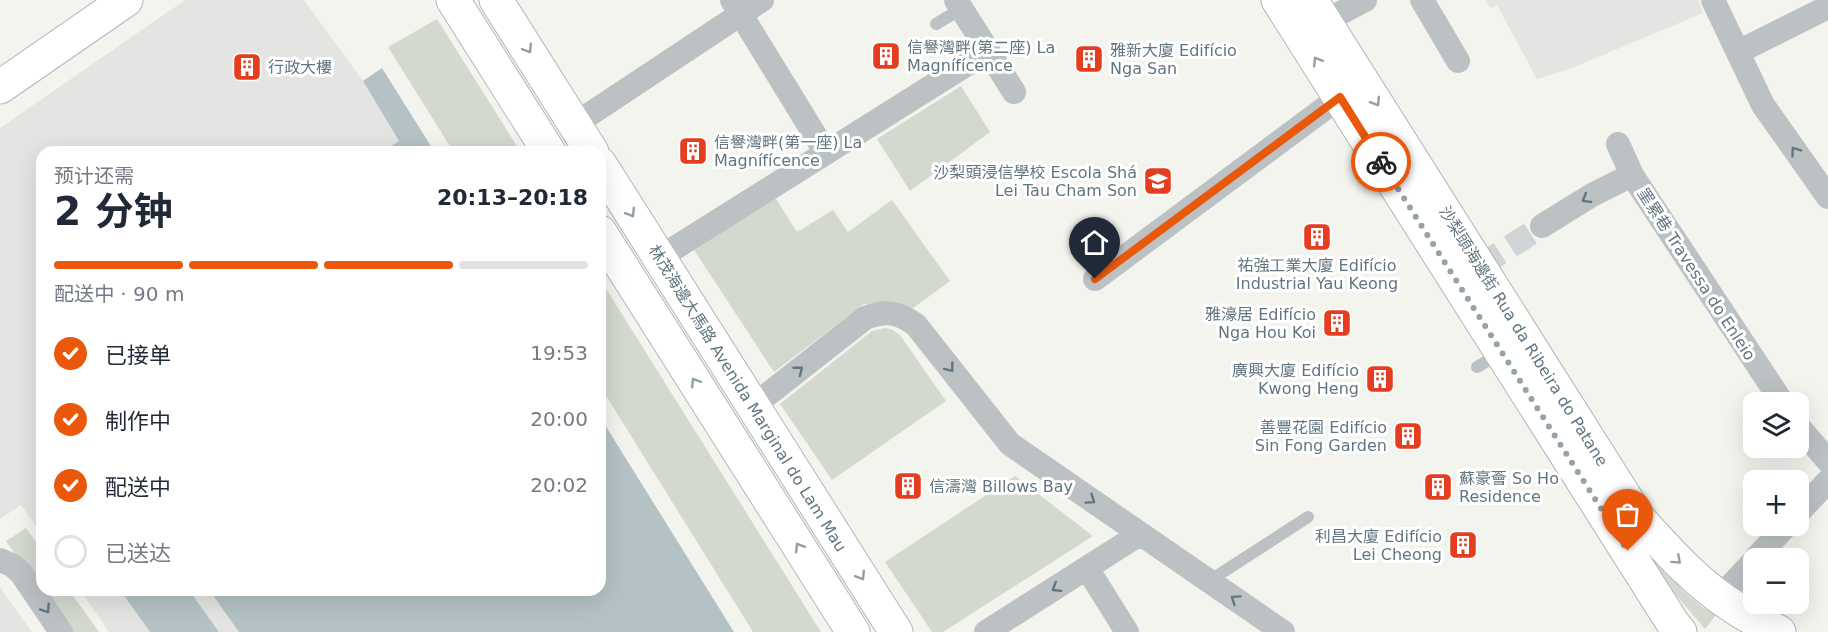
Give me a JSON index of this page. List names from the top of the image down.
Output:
{
  "streets": {
    "main road": ["沙梨頭海邊街 Rua da Ribeira do Patane", "林茂海邊大馬路 Avenida Marginal do Lam Mau"],
    "street": ["罣累巷 Travessa do Enleio"]
  },
  "places": {
    "building": [
      "信譽灣畔(第二座) La Magnífícence",
      "雅新大廈 Edifício Nga San",
      "行政大樓",
      "信譽灣畔(第一座) La Magnífícence",
      "祐強工業大廈 Edifício Industrial Yau Keong",
      "雅濠居 Edifício Nga Hou Koi",
      "廣興大廈 Edifício Kwong Heng",
      "善豐花園 Edifício Sin Fong Garden",
      "信濤灣 Billows Bay",
      "蘇豪薈 So Ho Residence",
      "利昌大廈 Edifício Lei Cheong"
    ],
    "school or university": ["沙梨頭浸信學校 Escola Shá Lei Tau Cham Son"]
  },
  "page": {
    "heading": ["2 分钟", "预计还需", "20:13–20:18"],
    "bar": "配送中 · 90 m",
    "list": [
      ["已接单", "19:53"],
      ["制作中", "20:00"],
      ["配送中", "20:02"],
      "已送达"
    ],
    "map_buttons": ["+", "−"]
  }
}
